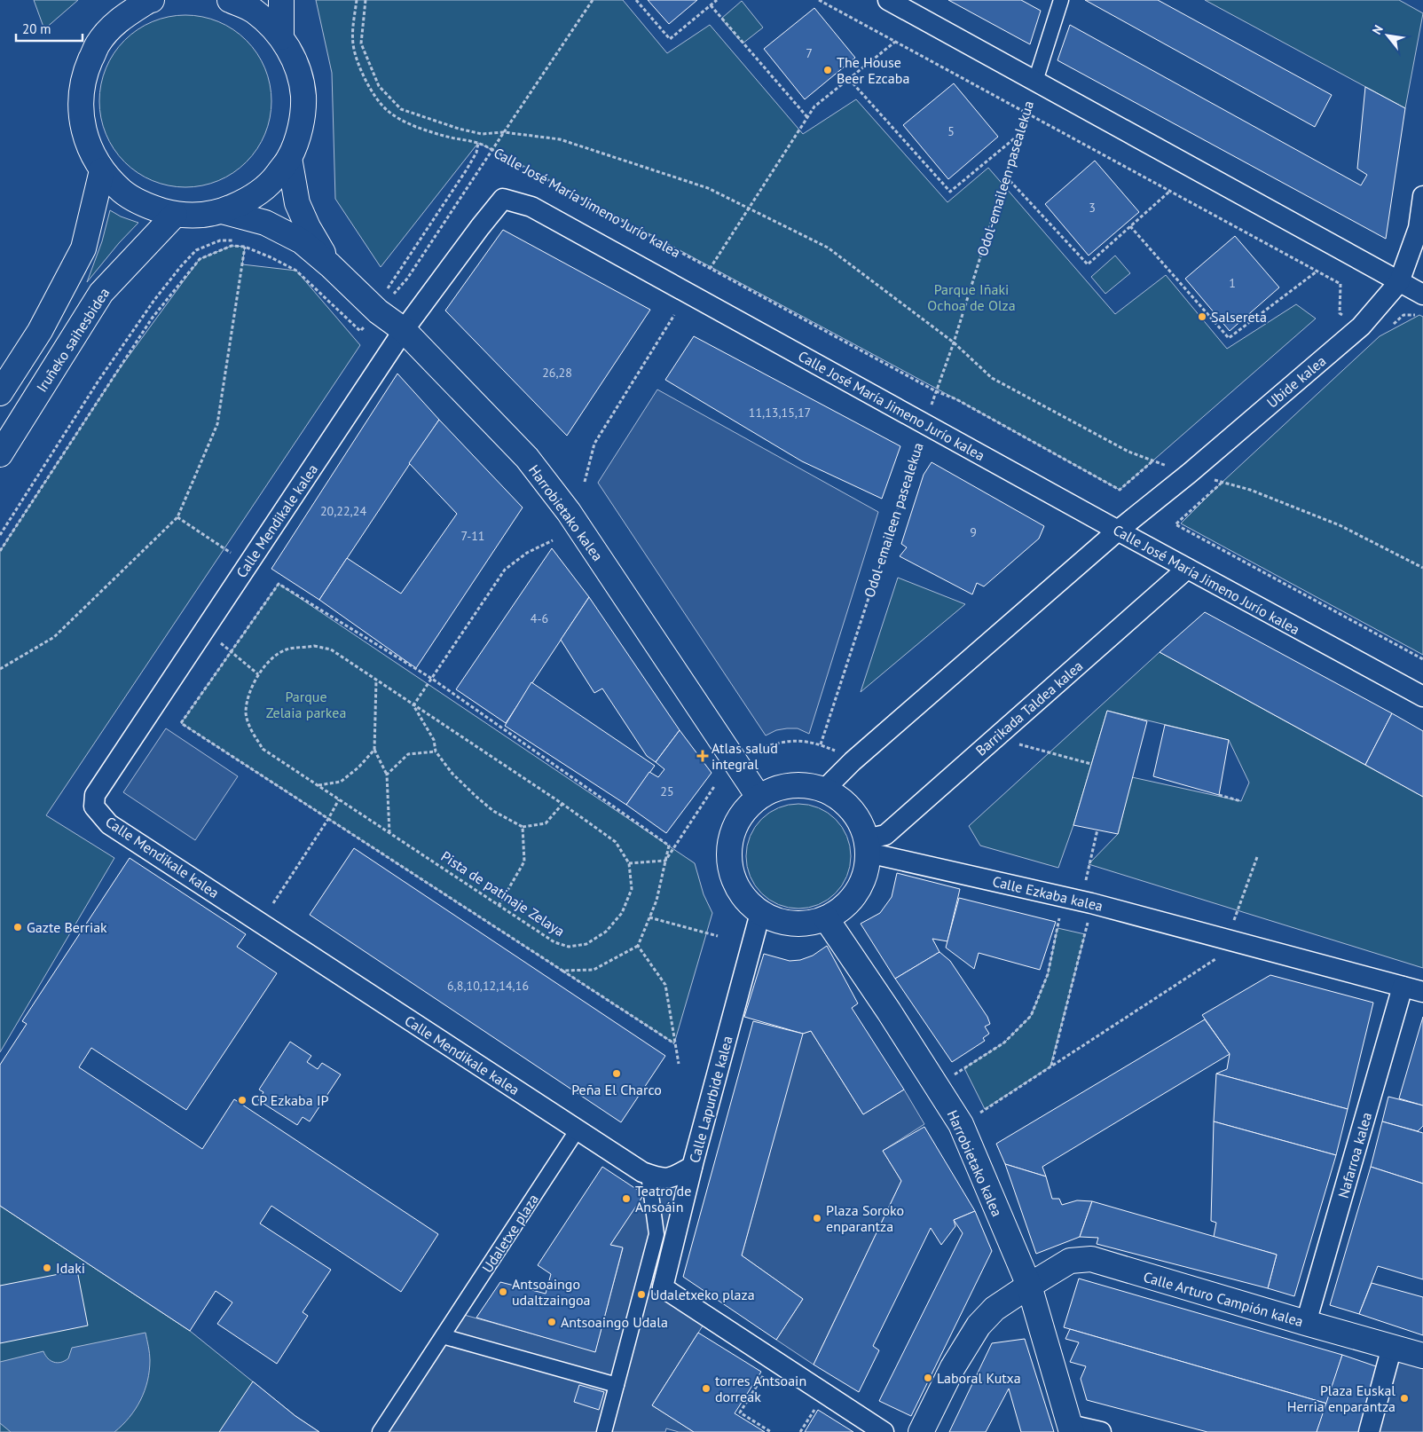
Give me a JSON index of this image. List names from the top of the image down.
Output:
{
  "streets": {
    "main road": ["Iruñeko saihesbidea", "Harrobietako kalea", "Calle Arturo Campión kalea"],
    "street": [
      "Odol-emaileen pasealekua",
      "Calle José María Jimeno Jurío kalea",
      "Ubide kalea",
      "Calle Mendikale kalea",
      "Barrikada Taldea kalea",
      "Calle Ezkaba kalea",
      "Calle Lapurbide kalea",
      "Nafarroa kalea",
      "Udaletxe plaza"
    ],
    "path": ["Pista de patinaje Zelaya"]
  },
  "crossings": [
    ["Odol-emaileen pasealekua", "Calle José María Jimeno Jurío kalea"],
    ["Odol-emaileen pasealekua", "Ubide kalea"],
    ["Calle José María Jimeno Jurío kalea", "Ubide kalea"],
    ["Calle José María Jimeno Jurío kalea", "Harrobietako kalea"],
    ["Calle José María Jimeno Jurío kalea", "Calle Mendikale kalea"],
    ["Calle José María Jimeno Jurío kalea", "Barrikada Taldea kalea"],
    ["Harrobietako kalea", "Calle Mendikale kalea"],
    ["Harrobietako kalea", "Barrikada Taldea kalea"],
    ["Harrobietako kalea", "Calle Ezkaba kalea"],
    ["Harrobietako kalea", "Calle Lapurbide kalea"],
    ["Harrobietako kalea", "Calle Arturo Campión kalea"],
    ["Calle Mendikale kalea", "Calle Lapurbide kalea"],
    ["Calle Mendikale kalea", "Udaletxe plaza"],
    ["Barrikada Taldea kalea", "Calle Ezkaba kalea"],
    ["Barrikada Taldea kalea", "Calle Lapurbide kalea"],
    ["Calle Ezkaba kalea", "Calle Lapurbide kalea"],
    ["Calle Ezkaba kalea", "Nafarroa kalea"],
    ["Nafarroa kalea", "Calle Arturo Campión kalea"]
  ],
  "parks": ["Parque Iñaki Ochoa de Olza", "Parque Zelaia parkea"],
  "places": {
    "other": [
      "The House Beer Ezcaba",
      "Salsereta",
      "Gazte Berriak",
      "Peña El Charco",
      "CP Ezkaba IP",
      "Teatro de Ansoáin",
      "Plaza Soroko enparantza",
      "Idaki",
      "Antsoaingo udaltzaingoa",
      "Udaletxeko plaza",
      "Antsoaingo Udala",
      "Laboral Kutxa",
      "torres Antsoain dorreak",
      "Plaza Euskal Herria enparantza"
    ],
    "health": ["Atlas salud integral"]
  },
  "house_numbers": [
    "7",
    "5",
    "3",
    "1",
    "26,28",
    "11,13,15,17",
    "20,22,24",
    "9",
    "7-11",
    "4-6",
    "25",
    "6,8,10,12,14,16"
  ],
  "scale_bar": "20 m",
  "north": "top left"
}
